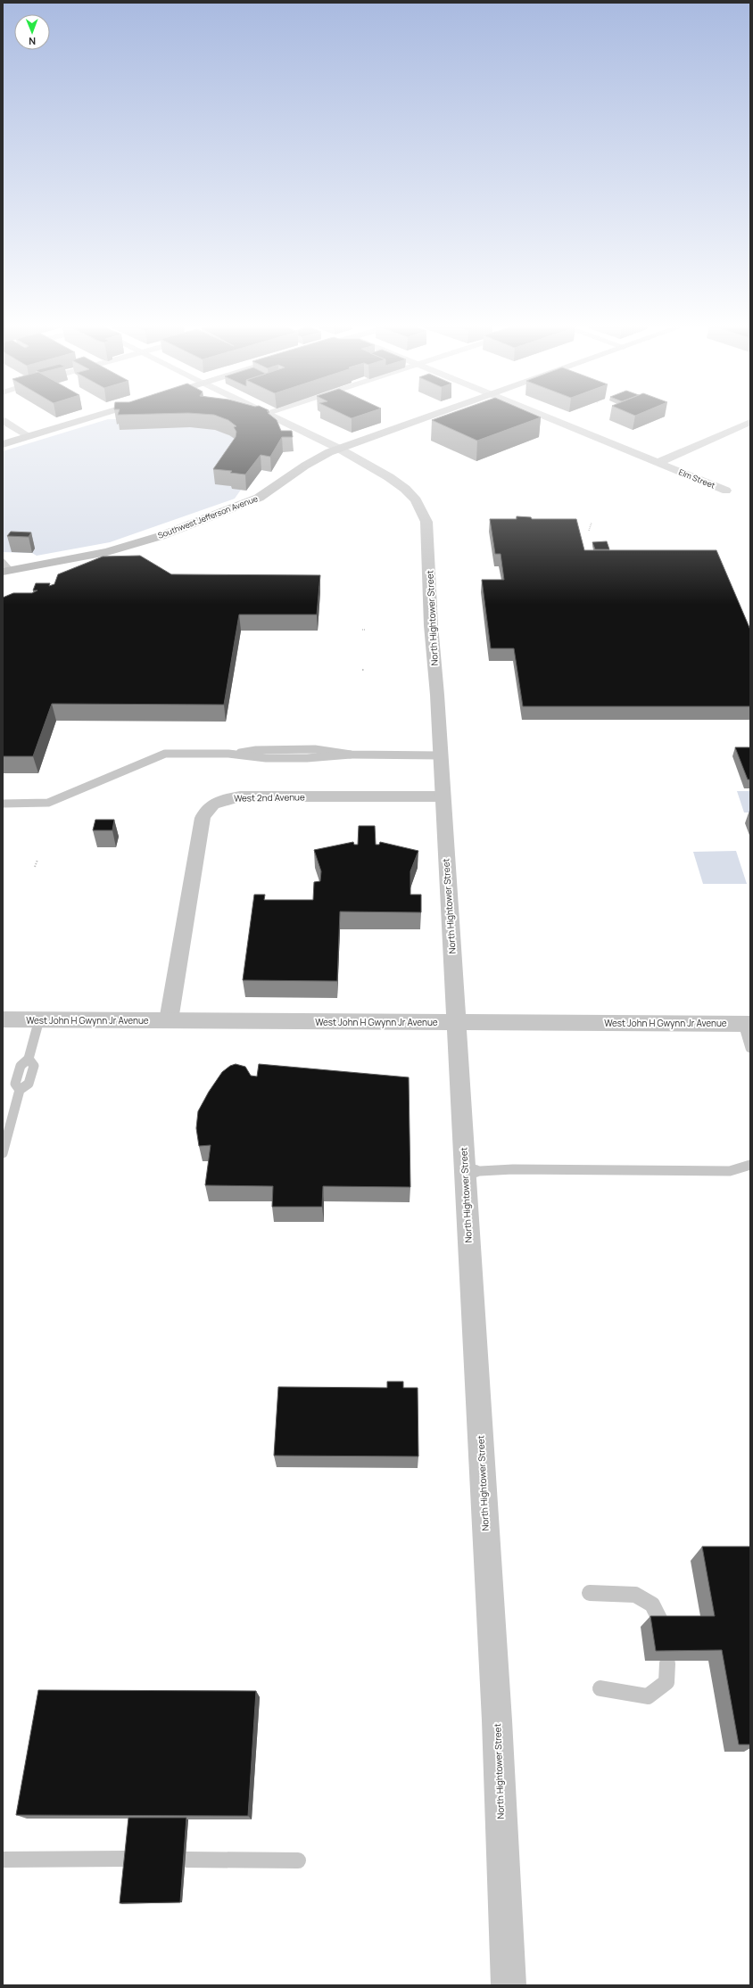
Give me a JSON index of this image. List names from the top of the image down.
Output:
{
  "streets": {
    "main road": ["Southwest Jefferson Avenue"],
    "street": [
      "Elm Street",
      "North Hightower Street",
      "West 2nd Avenue",
      "West John H Gwynn Jr Avenue"
    ]
  },
  "crossings": [
    ["Southwest Jefferson Avenue", "North Hightower Street"],
    ["North Hightower Street", "West 2nd Avenue"],
    ["North Hightower Street", "West John H Gwynn Jr Avenue"],
    ["West 2nd Avenue", "West John H Gwynn Jr Avenue"]
  ],
  "north": "bottom"
}
